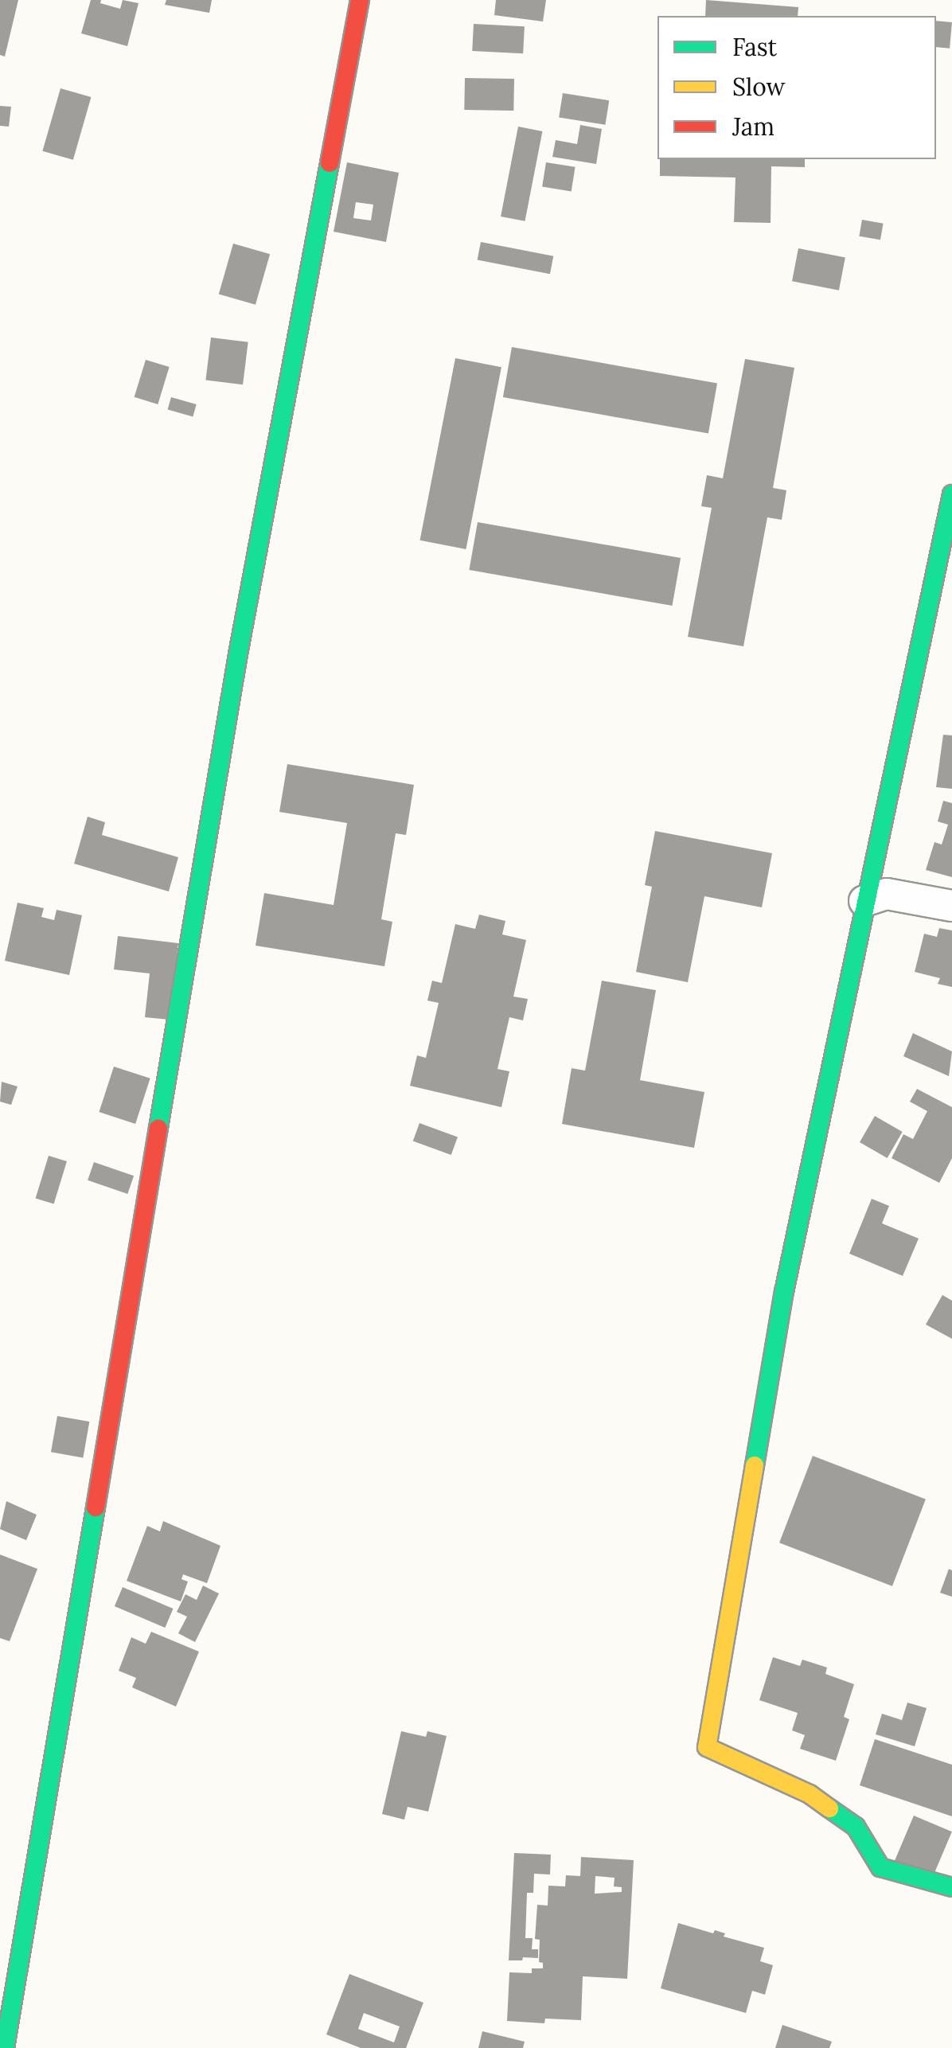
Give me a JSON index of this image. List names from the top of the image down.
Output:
{
  "legend": ["Fast", "Slow", "Jam"]
}
